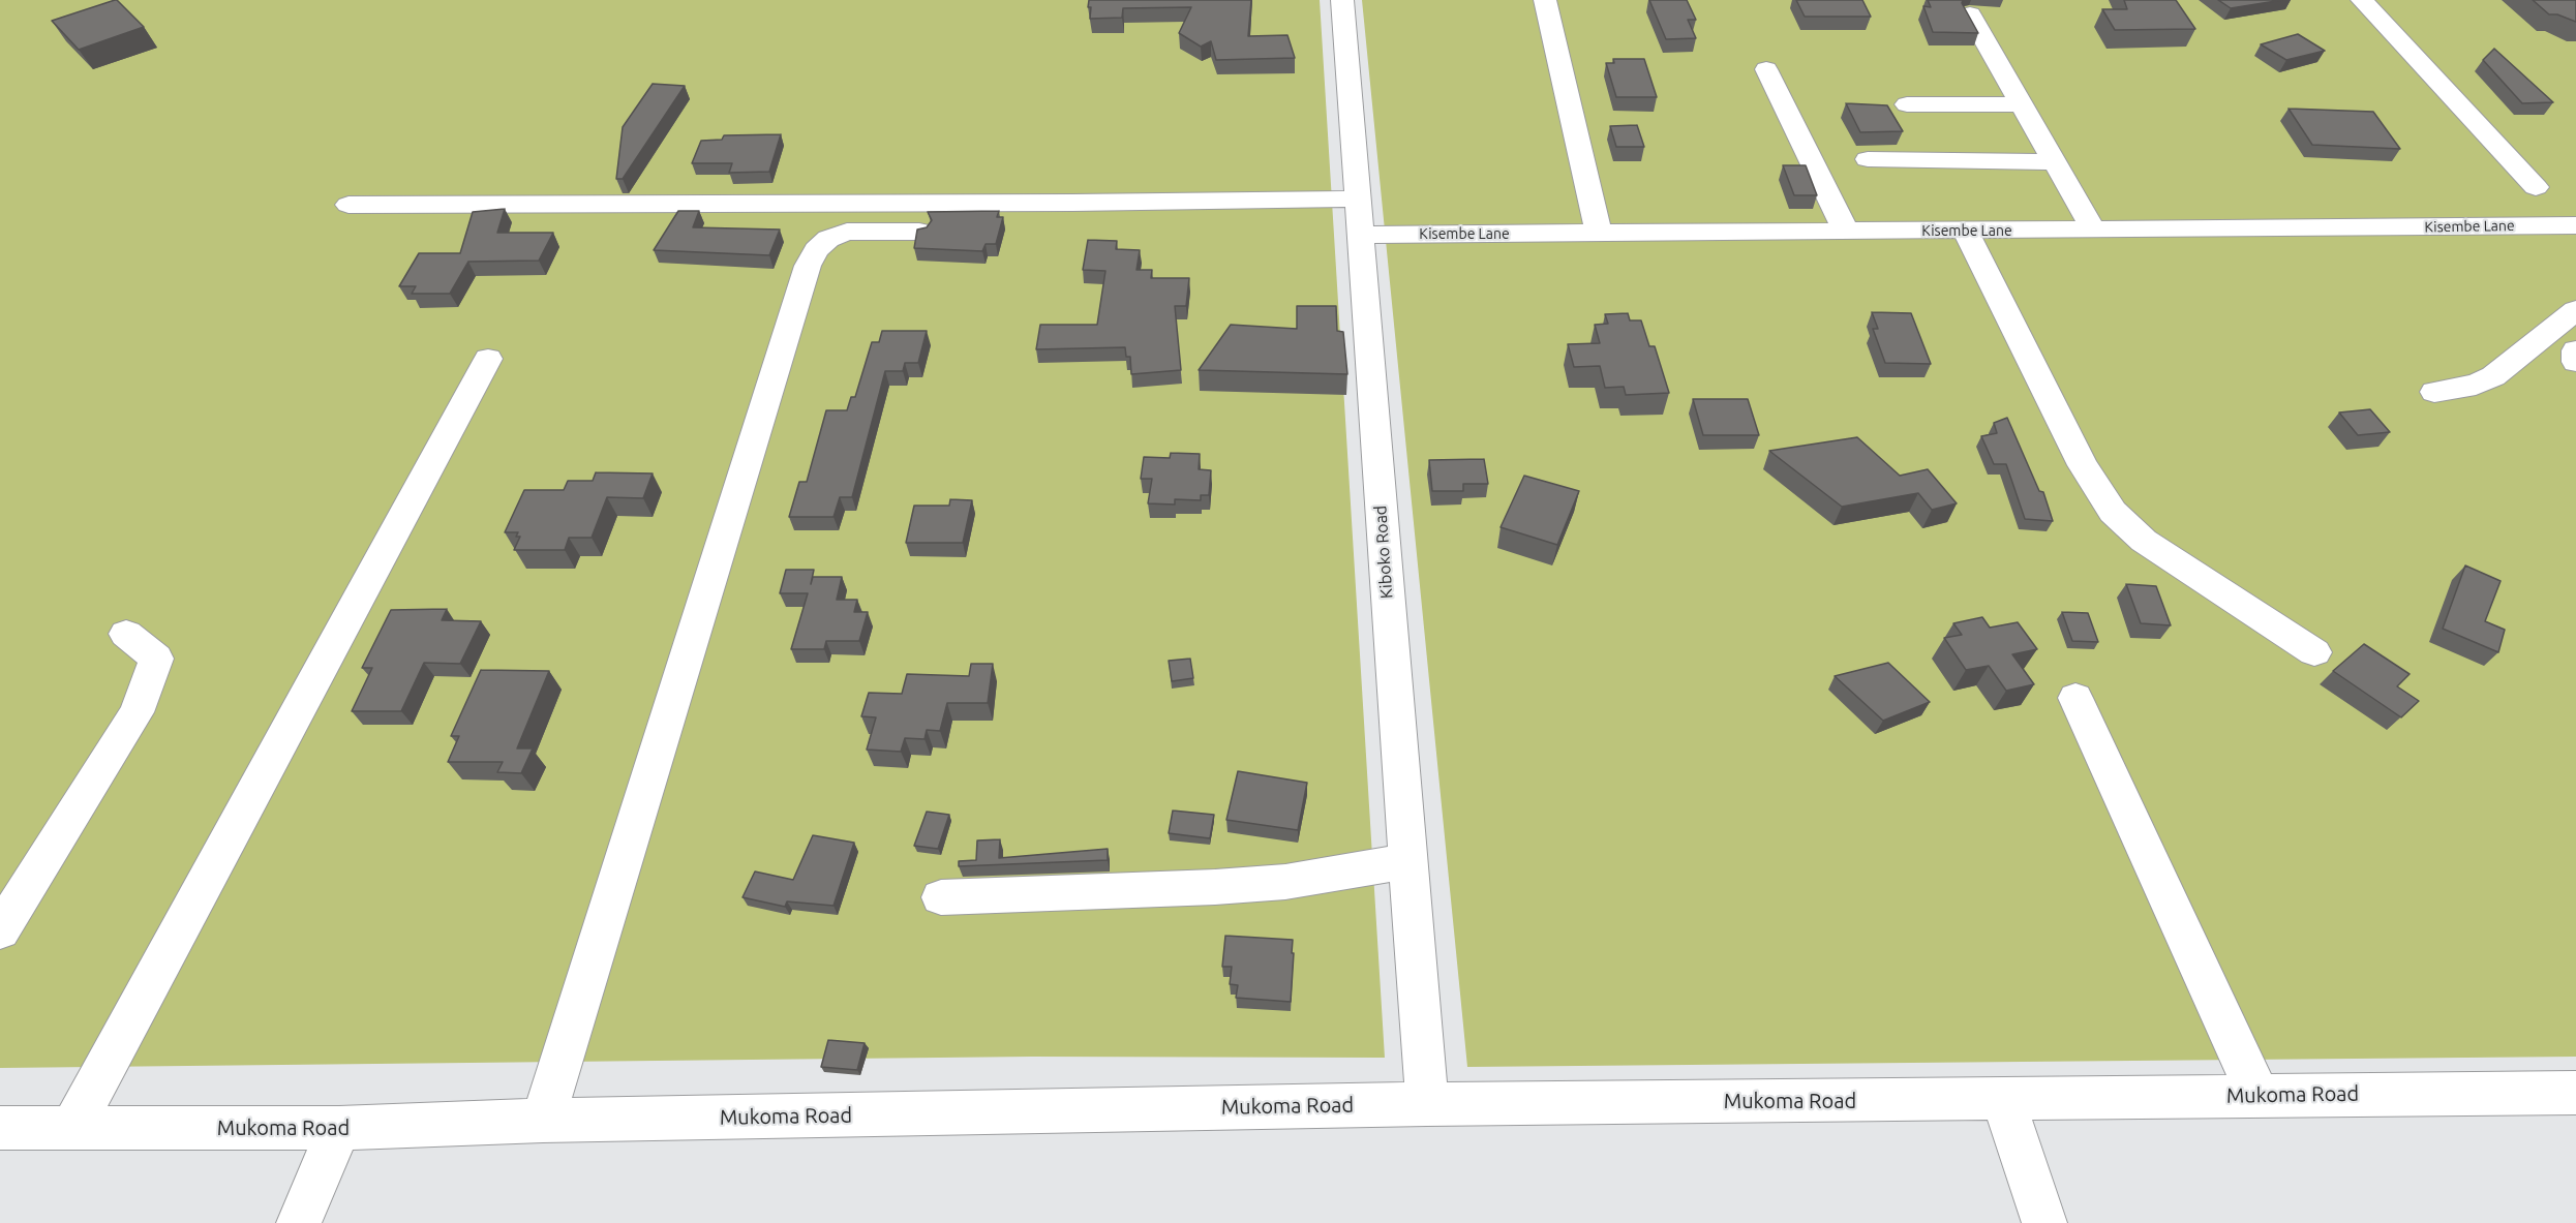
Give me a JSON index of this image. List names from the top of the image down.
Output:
{
  "streets": {
    "street": ["Kisembe Lane", "Kiboko Road", "Mukoma Road"]
  },
  "crossings": [
    ["Kisembe Lane", "Kiboko Road"],
    ["Kiboko Road", "Mukoma Road"]
  ]
}
